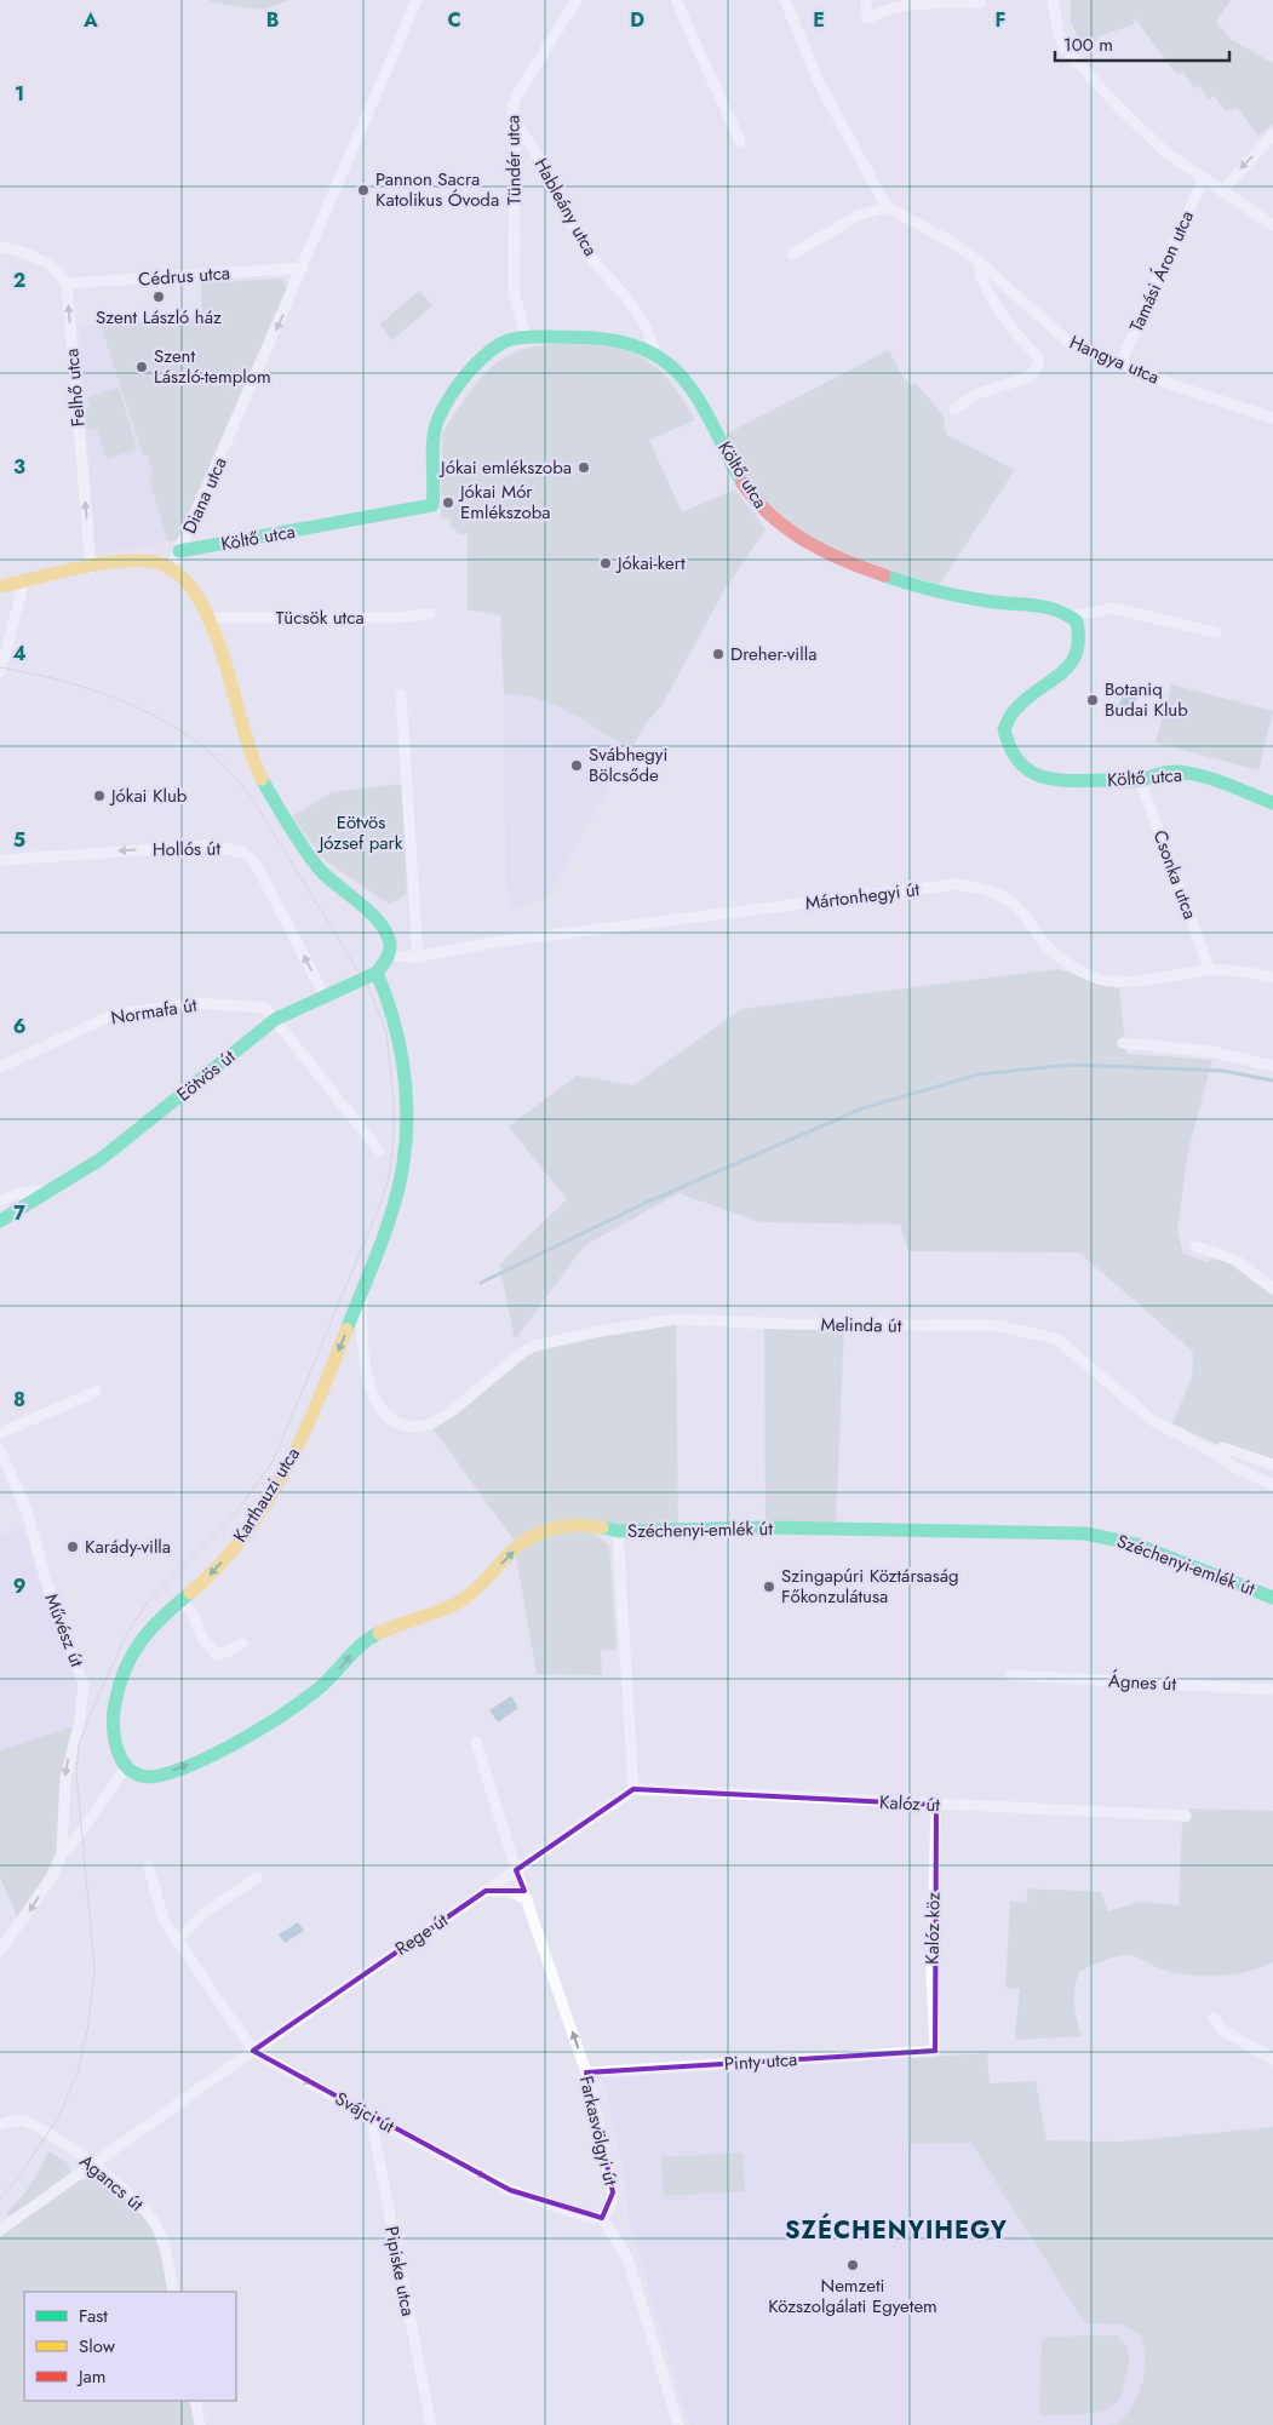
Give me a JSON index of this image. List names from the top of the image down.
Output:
{
  "streets": {
    "street": [
      "Tündér utca",
      "Hableány utca",
      "Tamási Áron utca",
      "Cédrus utca",
      "Hangya utca",
      "Felhő utca",
      "Költő utca",
      "Diana utca",
      "Tücsök utca",
      "Hollós út",
      "Csonka utca",
      "Mártonhegyi út",
      "Normafa út",
      "Eötvös út",
      "Melinda út",
      "Karthauzi utca",
      "Széchenyi-emlék út",
      "Művész út",
      "Ágnes út",
      "Kalóz út",
      "Kalóz köz",
      "Rege út",
      "Pinty utca",
      "Svájci út",
      "Farkasvölgyi út",
      "Agancs út",
      "Pipiske utca"
    ]
  },
  "crossings": [
    ["Tündér utca", "Hableány utca"],
    ["Tündér utca", "Költő utca"],
    ["Hableány utca", "Költő utca"],
    ["Tamási Áron utca", "Hangya utca"],
    ["Cédrus utca", "Felhő utca"],
    ["Cédrus utca", "Diana utca"],
    ["Költő utca", "Diana utca"],
    ["Költő utca", "Csonka utca"],
    ["Hollós út", "Eötvös út"],
    ["Csonka utca", "Mártonhegyi út"],
    ["Normafa út", "Eötvös út"],
    ["Eötvös út", "Karthauzi utca"],
    ["Melinda út", "Karthauzi utca"],
    ["Karthauzi utca", "Széchenyi-emlék út"],
    ["Kalóz út", "Kalóz köz"],
    ["Kalóz út", "Rege út"],
    ["Kalóz köz", "Pinty utca"],
    ["Rege út", "Svájci út"],
    ["Rege út", "Farkasvölgyi út"],
    ["Rege út", "Agancs út"],
    ["Pinty utca", "Farkasvölgyi út"],
    ["Svájci út", "Farkasvölgyi út"],
    ["Svájci út", "Pipiske utca"]
  ],
  "one_way": [
    "Felhő utca",
    "Diana utca",
    "Hollós út",
    "Karthauzi utca",
    "Széchenyi-emlék út",
    "Művész út",
    "Svájci út",
    "Farkasvölgyi út"
  ],
  "districts": ["SZÉCHENYIHEGY"],
  "parks": ["Eötvös József park"],
  "places": [
    "Pannon Sacra Katolikus Óvoda",
    "Szent László ház",
    "Szent László-templom",
    "Jókai emlékszoba",
    "Jókai Mór Emlékszoba",
    "Jókai-kert",
    "Dreher-villa",
    "Botaniq Budai Klub",
    "Svábhegyi Bölcsőde",
    "Jókai Klub",
    "Karády-villa",
    "Szingapúri Köztársaság Főkonzulátusa",
    "Nemzeti Közszolgálati Egyetem"
  ],
  "legend": ["Fast", "Slow", "Jam"],
  "scale_bar": "100 m",
  "grid": {
    "columns": [
      "A",
      "B",
      "C",
      "D",
      "E",
      "F"
    ],
    "rows": [
      "1",
      "2",
      "3",
      "4",
      "5",
      "6",
      "7",
      "8",
      "9"
    ]
  }
}
